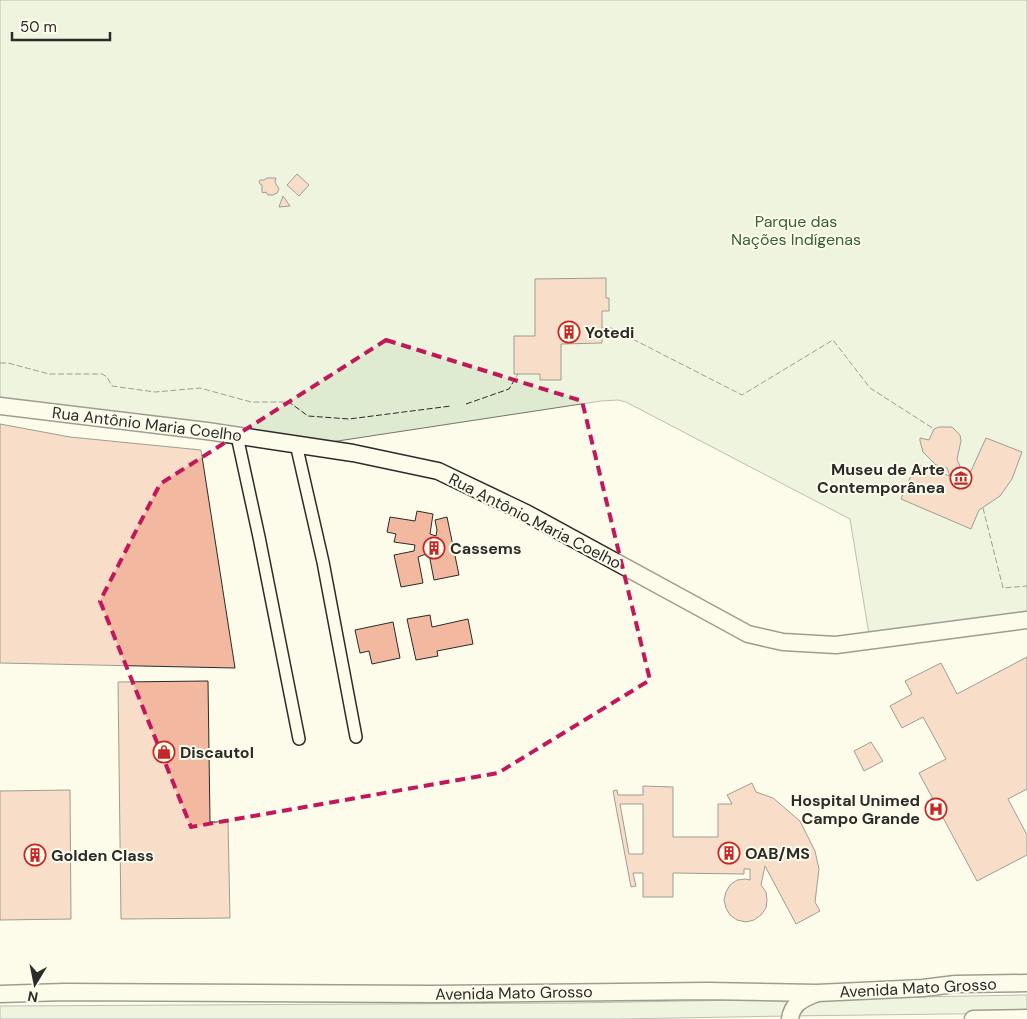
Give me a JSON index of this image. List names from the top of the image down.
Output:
{
  "streets": {
    "main road": ["Rua Antônio Maria Coelho", "Avenida Mato Grosso"]
  },
  "parks": ["Parque das Nações Indígenas"],
  "places": {
    "building": [
      "Yotedi",
      "Cassems",
      "OAB/MS",
      "Golden Class"
    ],
    "museum": ["Museu de Arte Contemporânea"],
    "shop": ["Discautol"],
    "hospital": ["Hospital Unimed Campo Grande"]
  },
  "scale_bar": "50 m",
  "north": "bottom"
}
